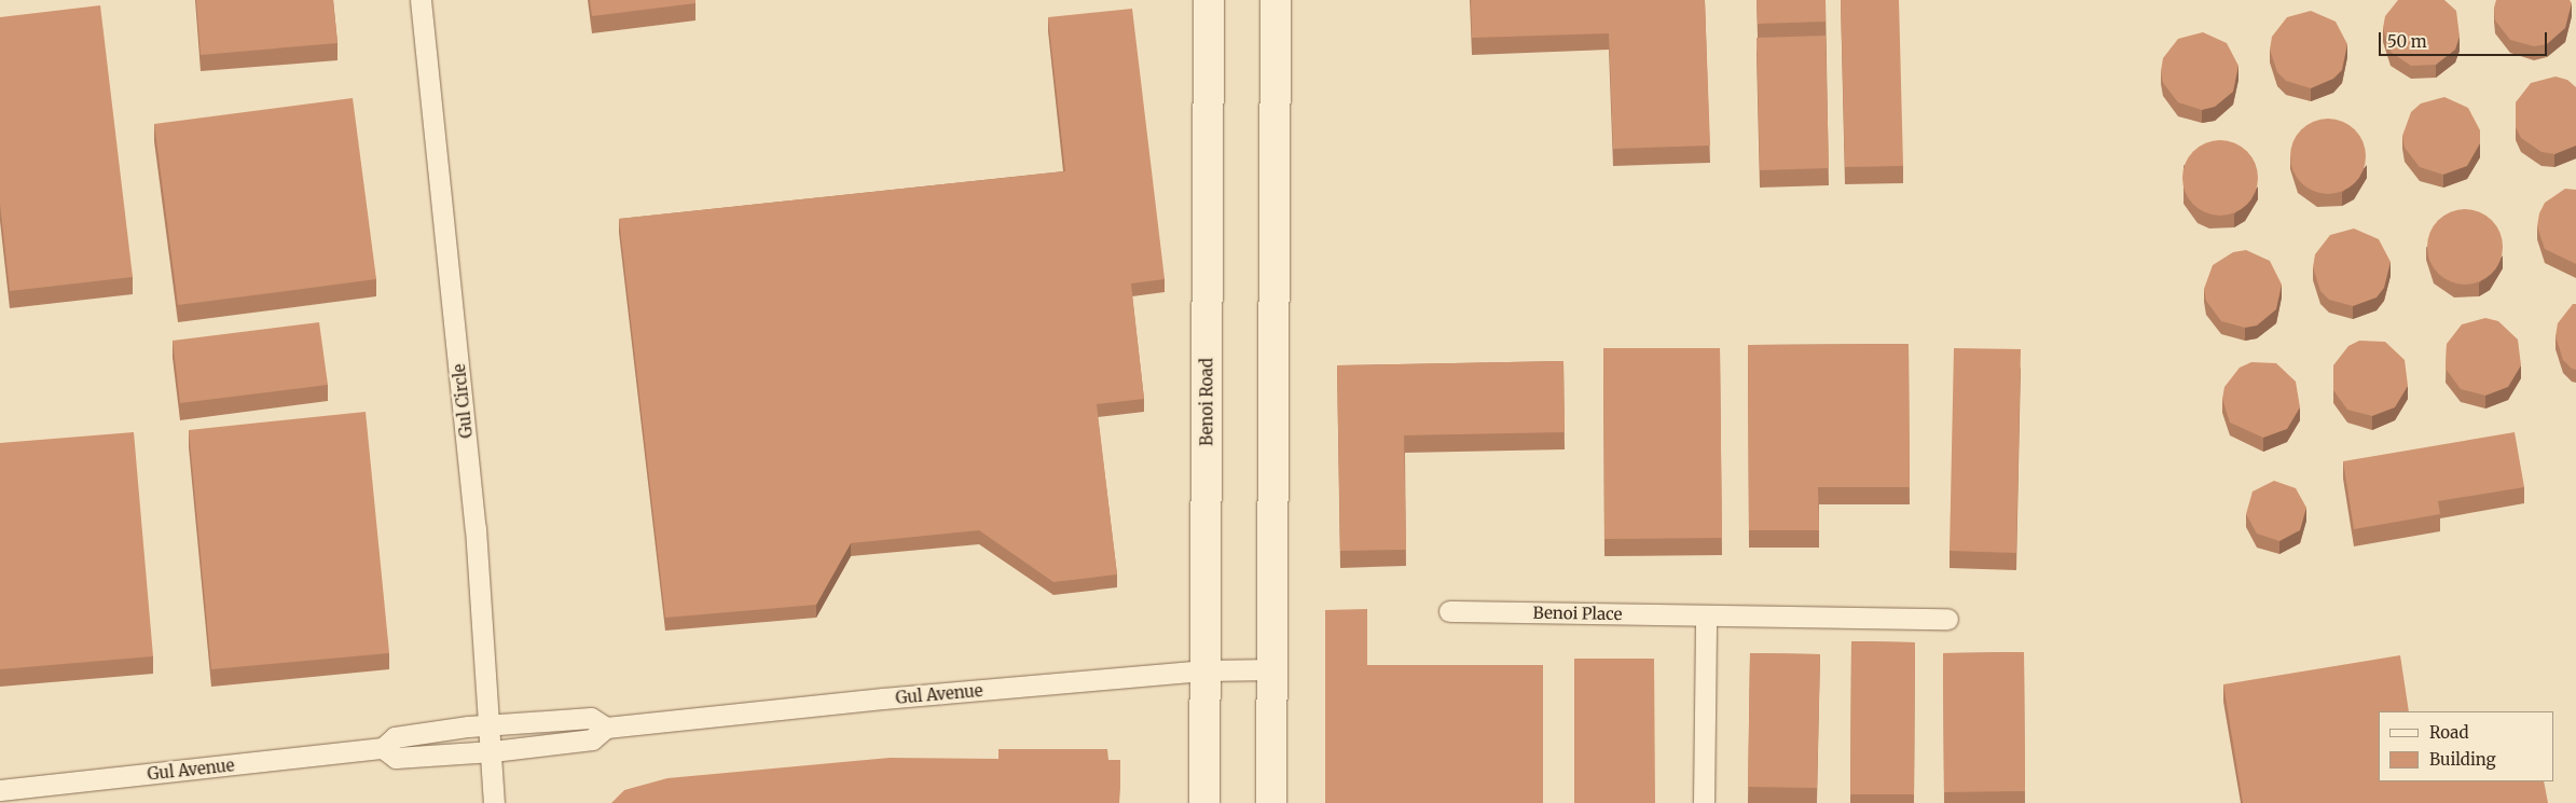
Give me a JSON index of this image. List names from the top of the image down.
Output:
{
  "streets": {
    "main road": ["Benoi Road"],
    "street": ["Gul Circle", "Benoi Place", "Gul Avenue"]
  },
  "crossings": [
    ["Gul Circle", "Gul Avenue"],
    ["Benoi Road", "Gul Avenue"]
  ],
  "legend": ["Road", "Building"],
  "scale_bar": "50 m"
}
